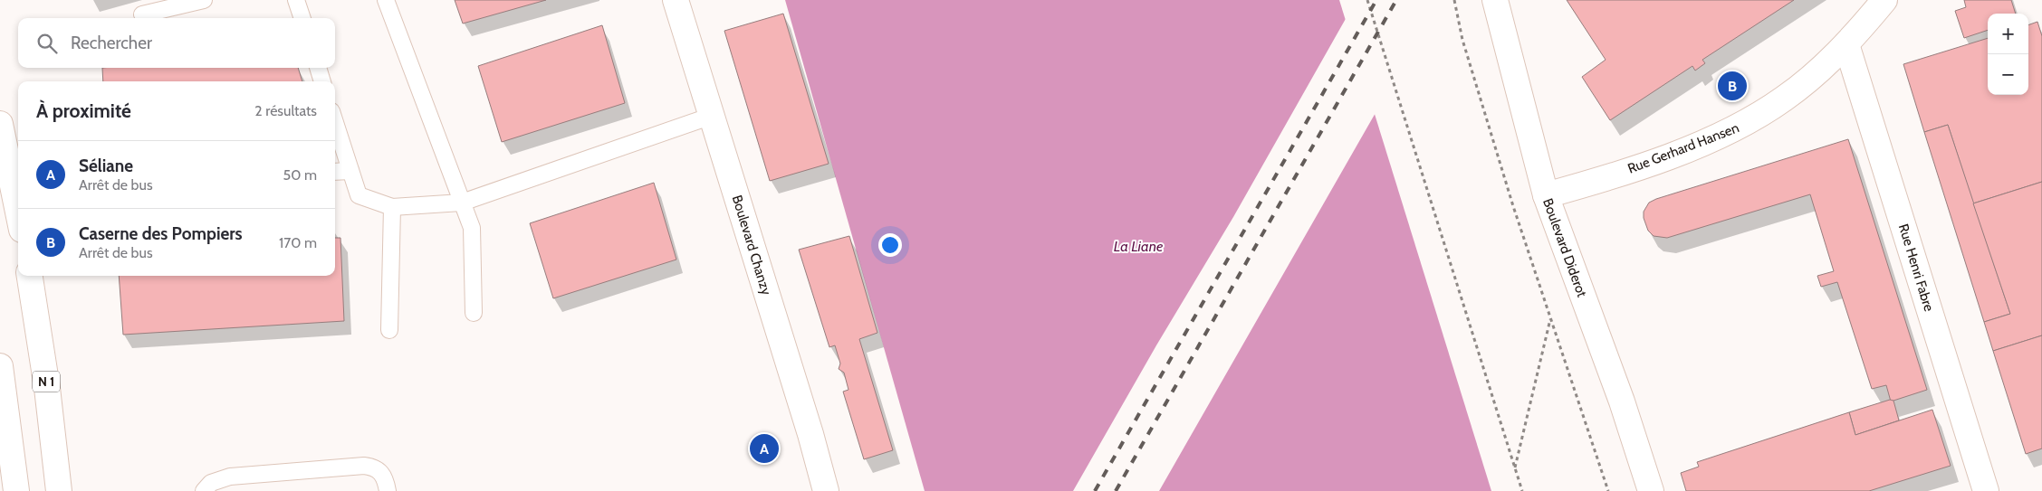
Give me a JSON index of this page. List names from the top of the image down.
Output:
{
  "streets": {
    "main road": [
      "Rue Gerhard Hansen",
      "Boulevard Chanzy",
      "Boulevard Diderot",
      "Rue Henri Fabre",
      "N 1"
    ]
  },
  "crossings": [
    ["Rue Gerhard Hansen", "Boulevard Diderot"],
    ["Rue Gerhard Hansen", "Rue Henri Fabre"]
  ],
  "water": ["La Liane"],
  "page": {
    "map_buttons": ["+", "−"],
    "search": "Rechercher",
    "pins": ["B", "A"],
    "heading": ["À proximité", "2 résultats"],
    "list": [
      {
        "mark": "A",
        "name": "Séliane",
        "note": "Arrêt de bus",
        "value": "50 m"
      },
      {
        "mark": "B",
        "name": "Caserne des Pompiers",
        "note": "Arrêt de bus",
        "value": "170 m"
      }
    ]
  }
}
